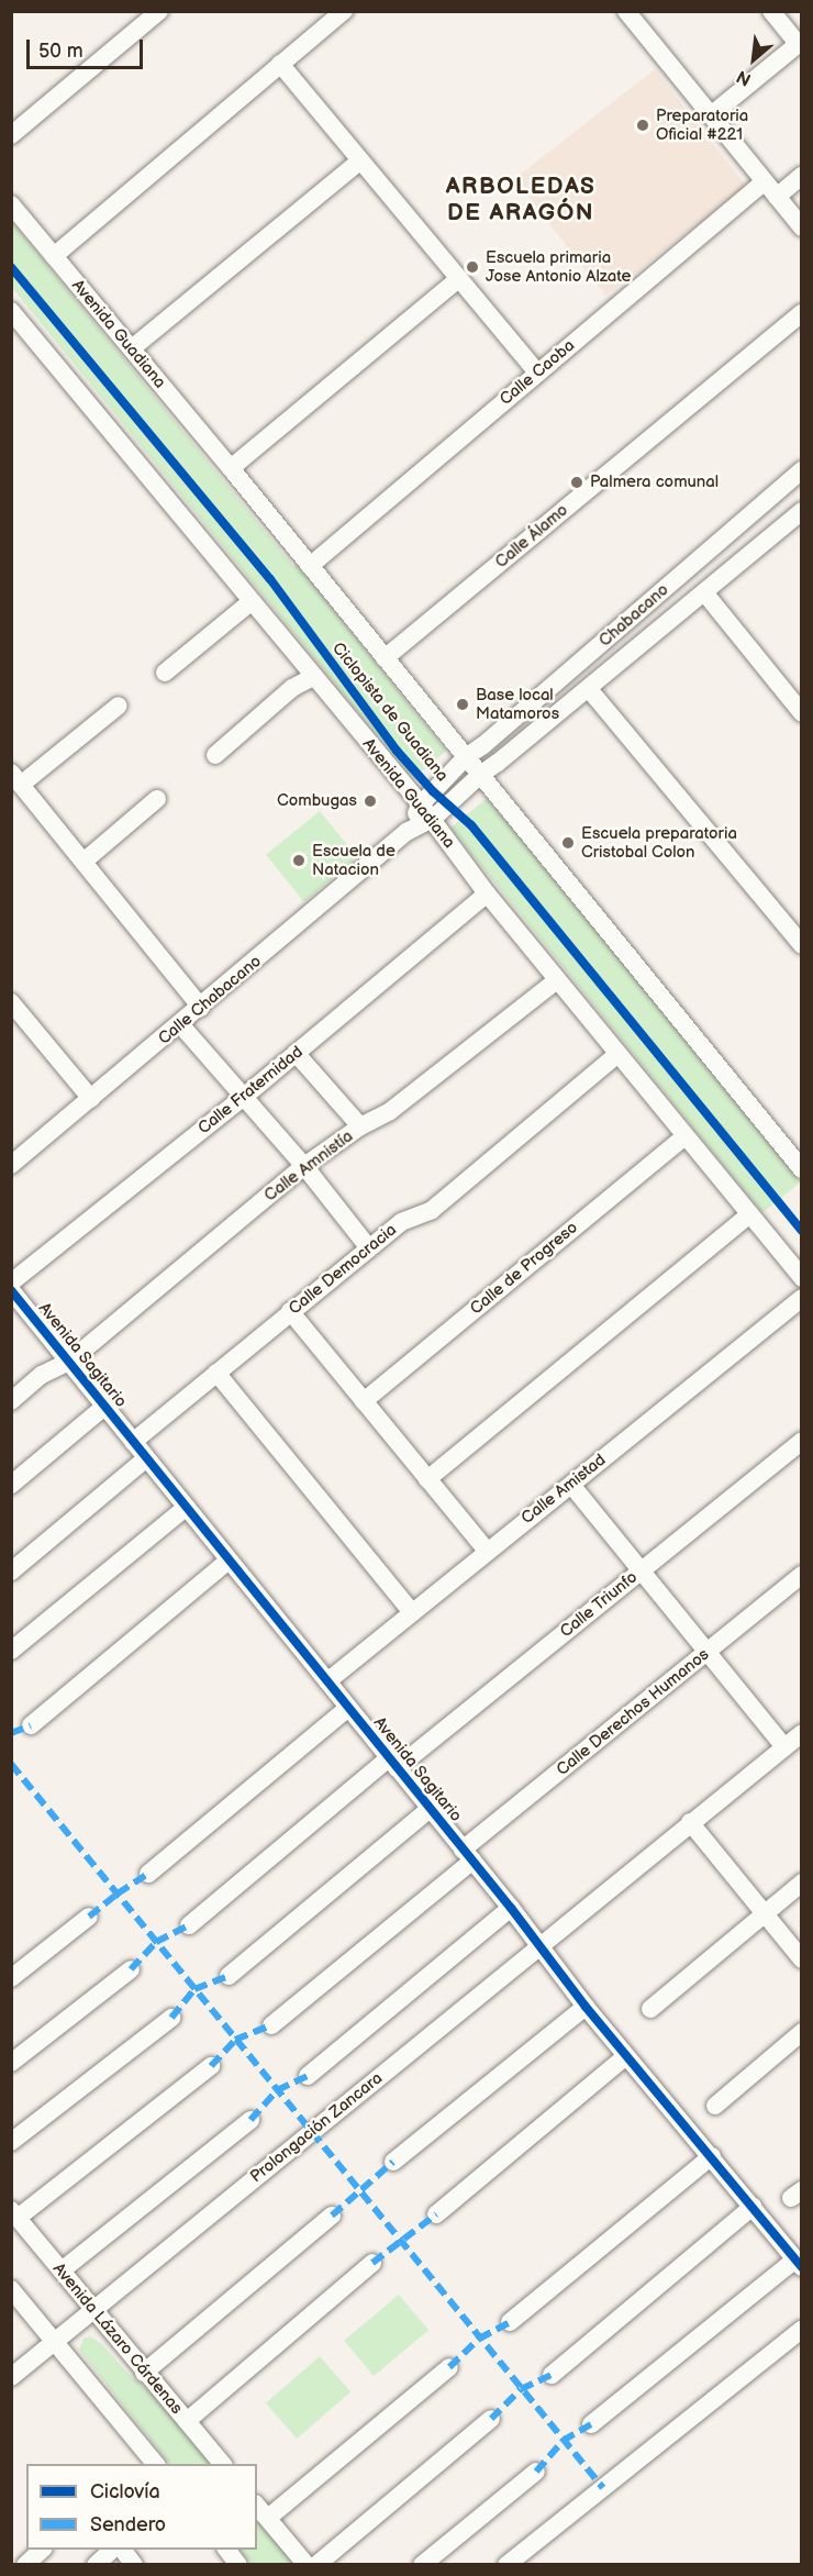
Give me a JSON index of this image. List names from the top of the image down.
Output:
{
  "streets": {
    "street": [
      "Avenida Guadiana",
      "Calle Caoba",
      "Calle Álamo",
      "Chabacano",
      "Calle Chabacano",
      "Calle Fraternidad",
      "Calle Amnistía",
      "Calle de Progreso",
      "Calle Democracia",
      "Avenida Sagitario",
      "Calle Amistad",
      "Calle Triunfo",
      "Calle Derechos Humanos",
      "Prolongación Zancara",
      "Avenida Lázaro Cárdenas"
    ],
    "cycle path": ["Ciclopista de Guadiana"]
  },
  "crossings": [
    ["Avenida Guadiana", "Calle Caoba"],
    ["Avenida Guadiana", "Calle Álamo"],
    ["Avenida Guadiana", "Chabacano"],
    ["Avenida Guadiana", "Calle Chabacano"],
    ["Avenida Guadiana", "Calle Fraternidad"],
    ["Avenida Guadiana", "Calle Amnistía"],
    ["Avenida Guadiana", "Calle de Progreso"],
    ["Avenida Guadiana", "Calle Democracia"],
    ["Chabacano", "Calle Chabacano"],
    ["Calle Amnistía", "Avenida Sagitario"],
    ["Calle Democracia", "Avenida Sagitario"],
    ["Avenida Sagitario", "Calle Amistad"],
    ["Avenida Sagitario", "Calle Triunfo"],
    ["Avenida Sagitario", "Calle Derechos Humanos"],
    ["Avenida Sagitario", "Prolongación Zancara"],
    ["Prolongación Zancara", "Avenida Lázaro Cárdenas"]
  ],
  "districts": ["ARBOLEDAS DE ARAGÓN"],
  "places": [
    "Preparatoria Oficial #221",
    "Escuela primaria Jose Antonio Alzate",
    "Palmera comunal",
    "Base local Matamoros",
    "Combugas",
    "Escuela preparatoria Cristobal Colon",
    "Escuela de Natacion"
  ],
  "legend": ["Ciclovía", "Sendero"],
  "scale_bar": "50 m",
  "north": "bottom left"
}
